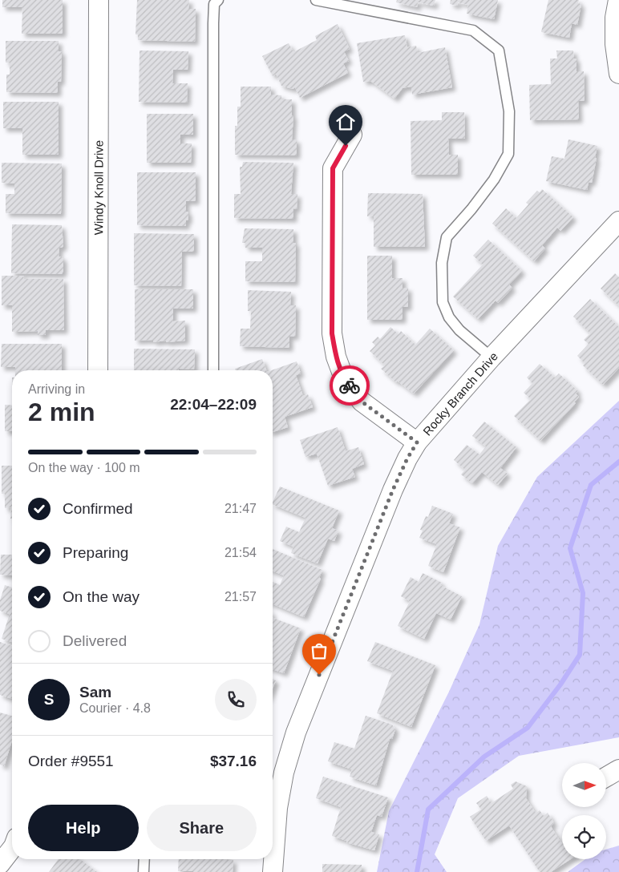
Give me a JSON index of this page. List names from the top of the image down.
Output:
{
  "streets": {
    "street": ["Windy Knoll Drive", "Rocky Branch Drive"]
  },
  "north": "right",
  "page": {
    "heading": ["2 min", "Arriving in", "22:04–22:09"],
    "panel": [
      "Sam",
      "Courier · 4.8",
      "Order #9551",
      "$37.16"
    ],
    "bar": "On the way · 100 m",
    "list": [
      ["Confirmed", "21:47"],
      ["Preparing", "21:54"],
      ["On the way", "21:57"],
      "Delivered"
    ],
    "round": "S",
    "buttons": ["Help", "Share"]
  }
}
